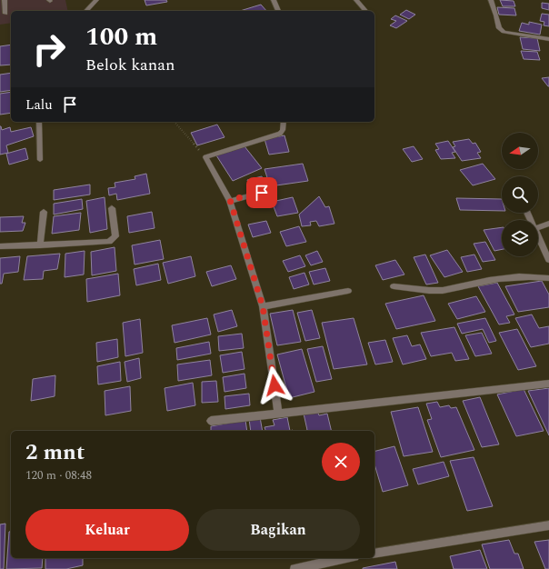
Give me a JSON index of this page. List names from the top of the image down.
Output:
{
  "north": "left",
  "page": {
    "turn": ["100 m", "Belok kanan"],
    "then": "Lalu",
    "heading": ["2 mnt", "120 m · 08:48"],
    "buttons": ["Keluar", "Bagikan"]
  }
}
